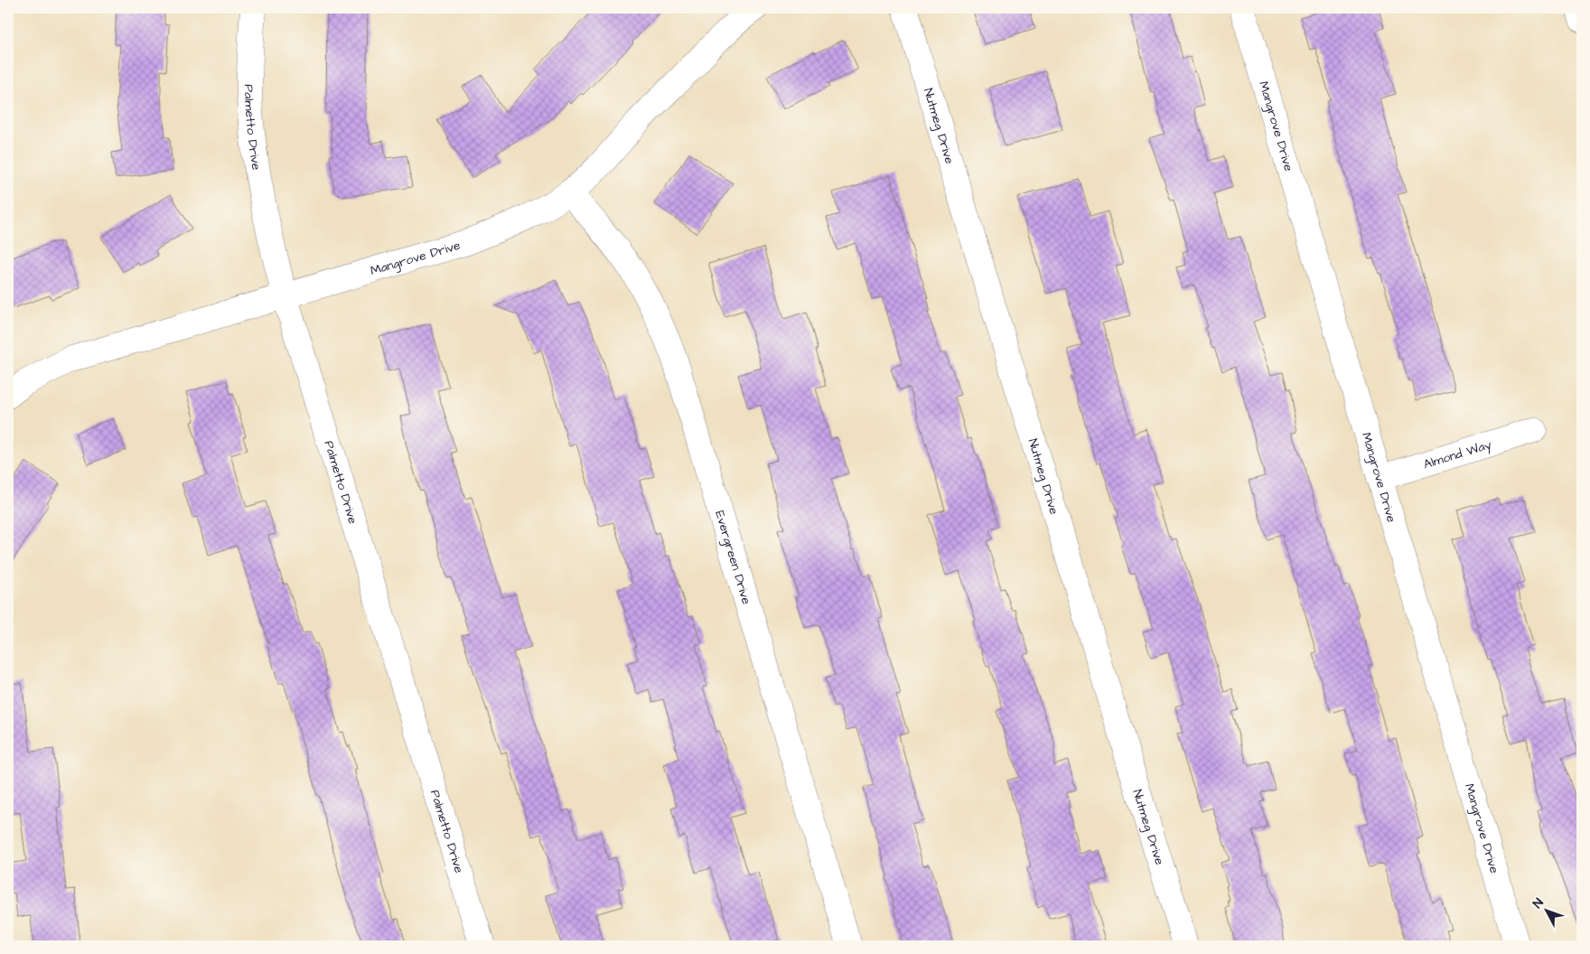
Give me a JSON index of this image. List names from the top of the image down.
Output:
{
  "streets": {
    "street": [
      "Mangrove Drive",
      "Nutmeg Drive",
      "Palmetto Drive",
      "Almond Way",
      "Evergreen Drive"
    ]
  },
  "crossings": [
    ["Mangrove Drive", "Palmetto Drive"],
    ["Mangrove Drive", "Almond Way"],
    ["Mangrove Drive", "Evergreen Drive"]
  ],
  "north": "top left"
}
